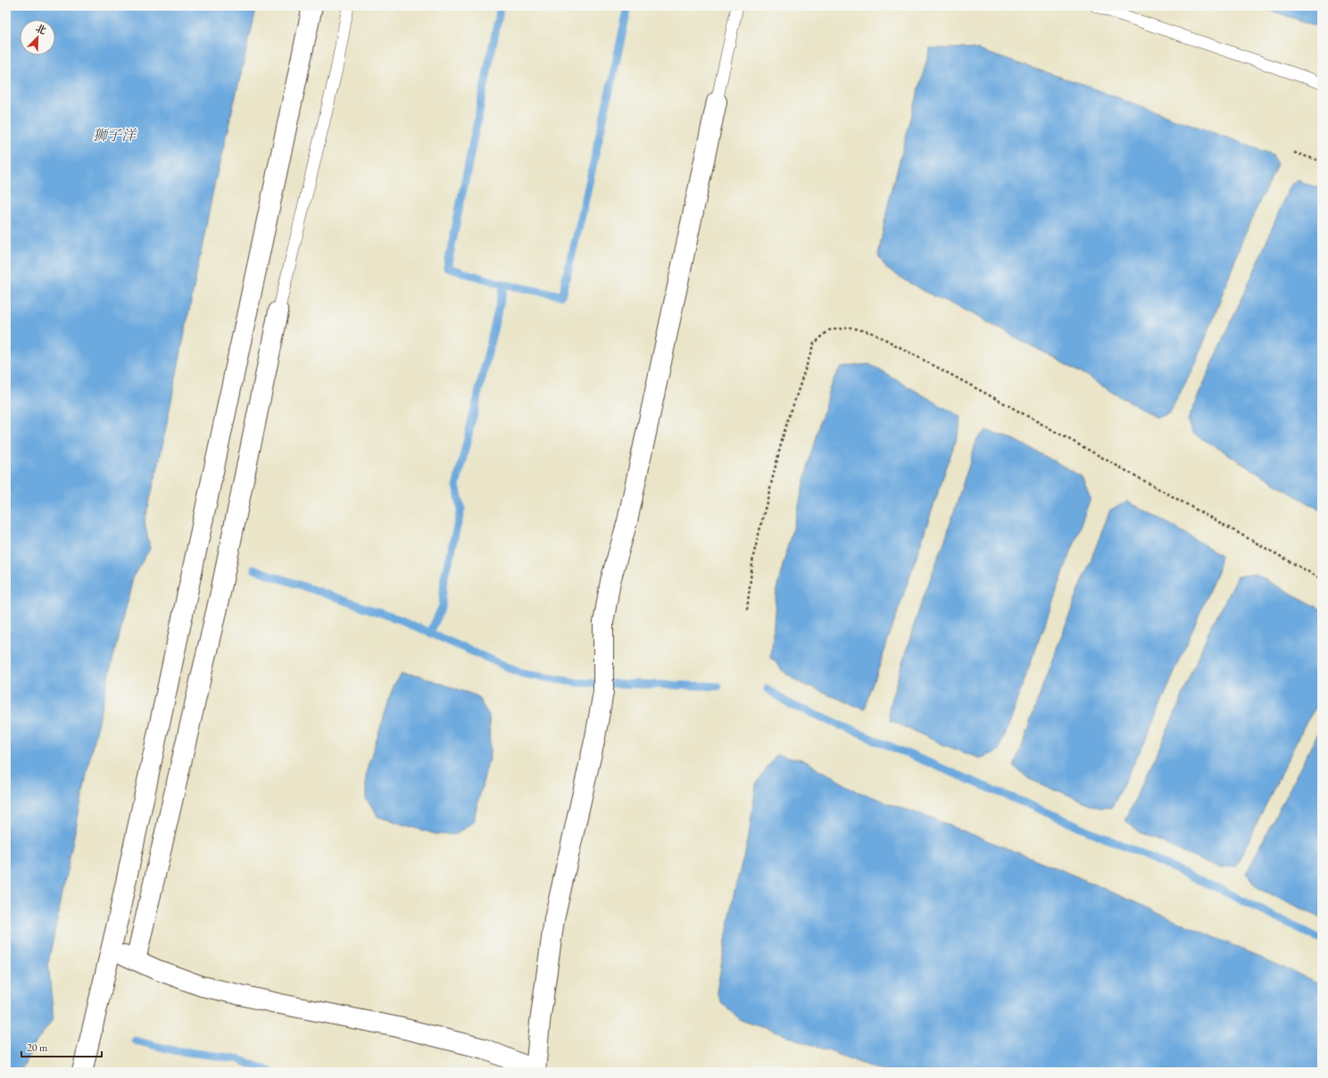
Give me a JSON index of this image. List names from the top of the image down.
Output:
{
  "water": ["狮子洋"],
  "scale_bar": "20 m",
  "north": "top right"
}
